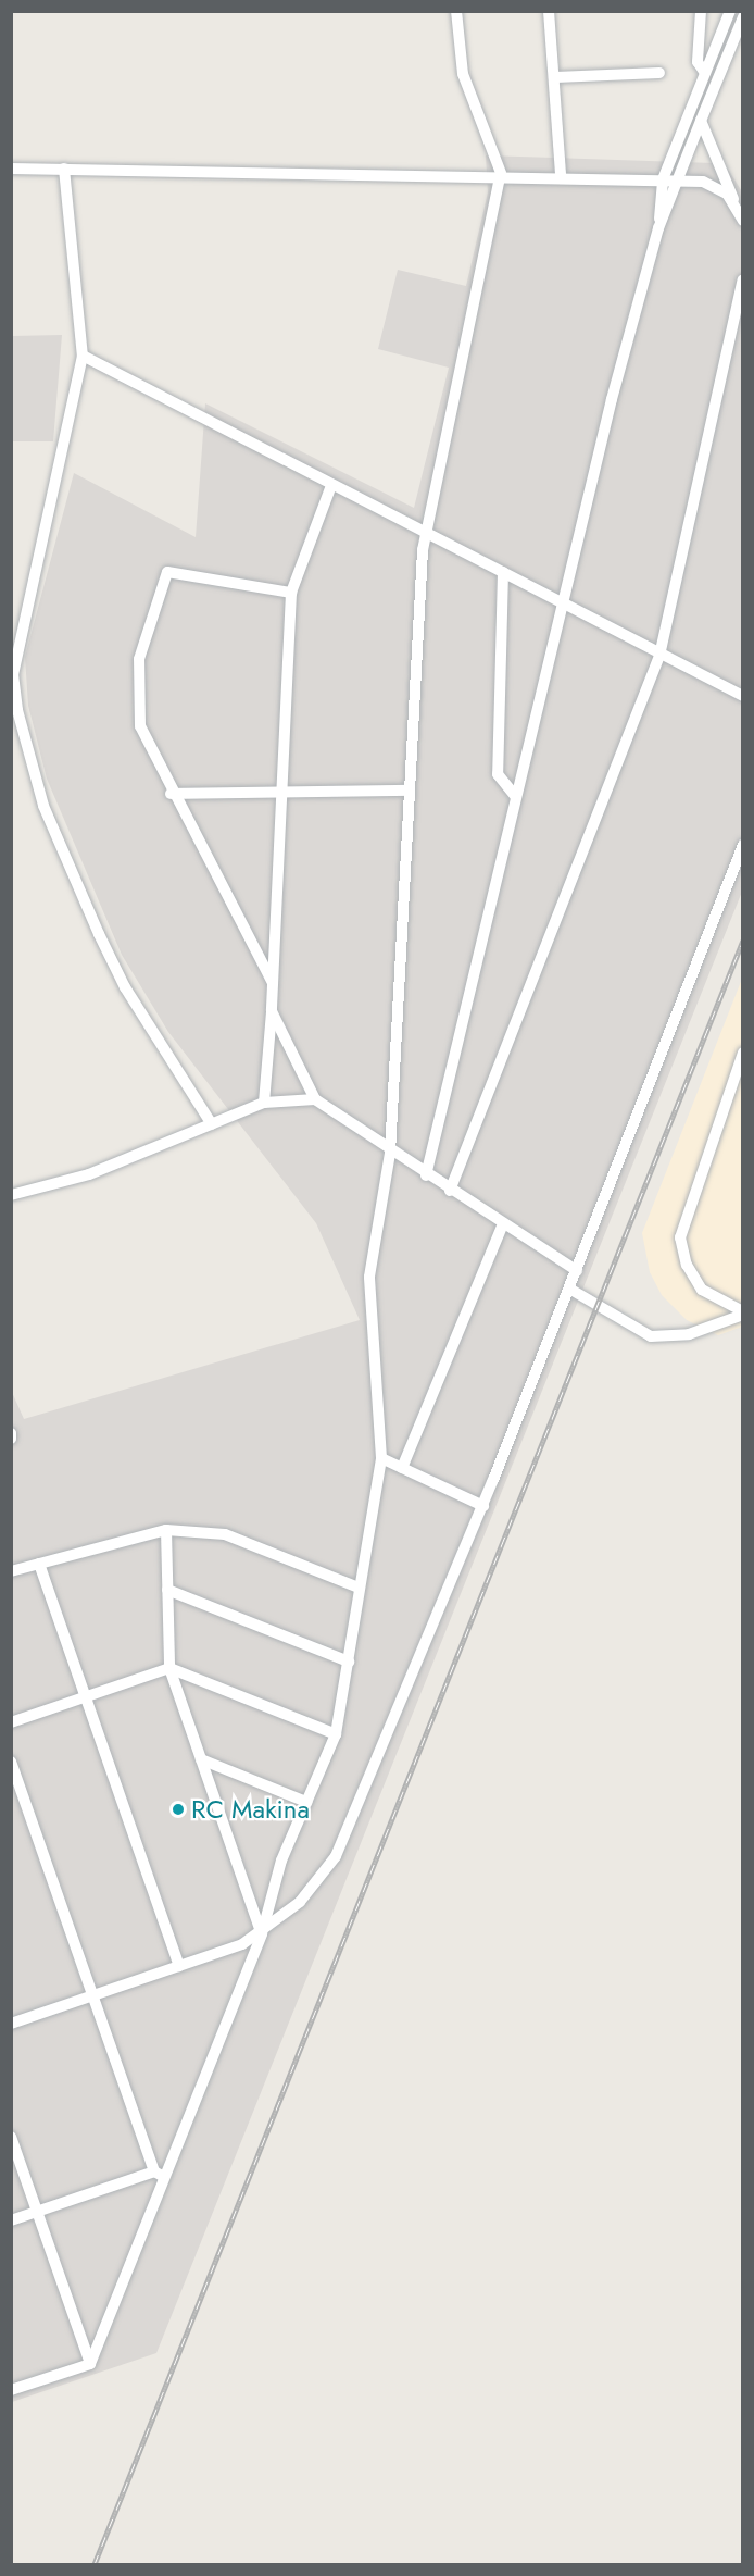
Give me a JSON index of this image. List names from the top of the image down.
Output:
{
  "places": ["RC Makina"]
}
